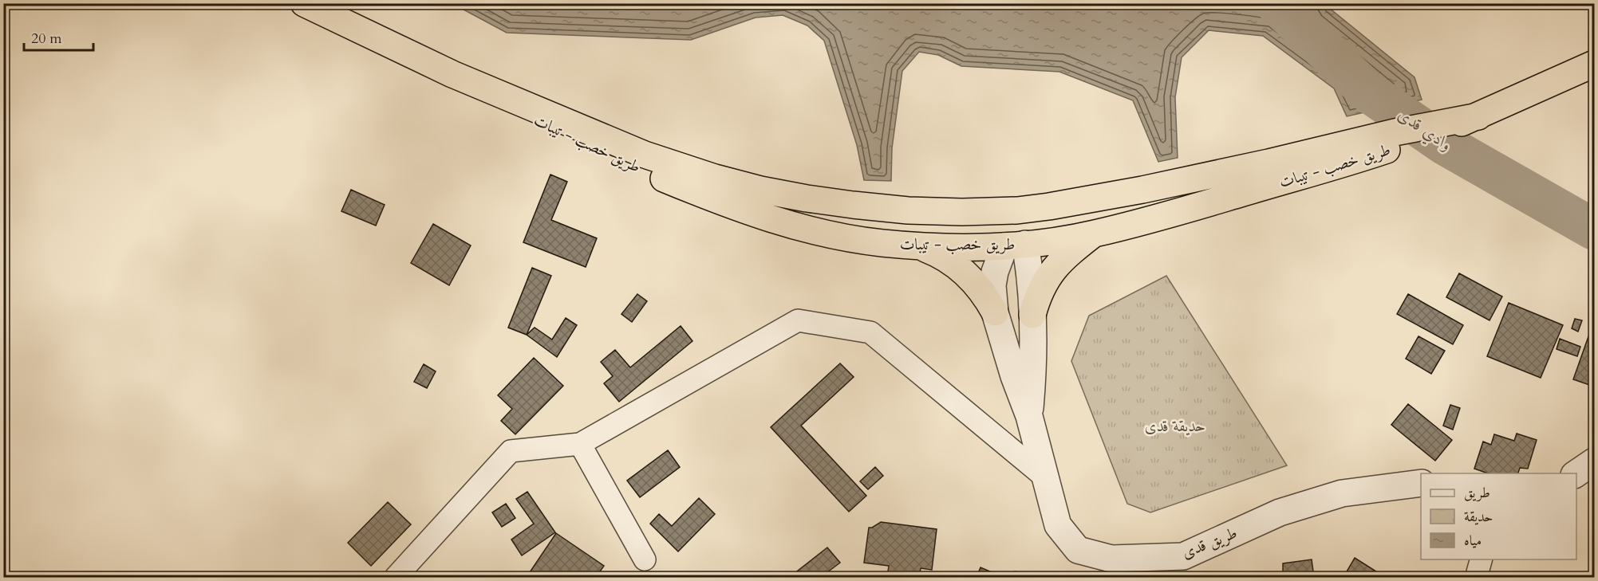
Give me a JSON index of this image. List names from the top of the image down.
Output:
{
  "streets": {
    "highway": ["طريق خصب - تيبات"],
    "street": ["طريق قدى"]
  },
  "crossings": [
    ["طريق خصب - تيبات", "طريق قدى"]
  ],
  "water": ["وادي قدى"],
  "parks": ["حديقة قدى"],
  "legend": ["طريق", "حديقة", "مياه"],
  "scale_bar": "20 m"
}
